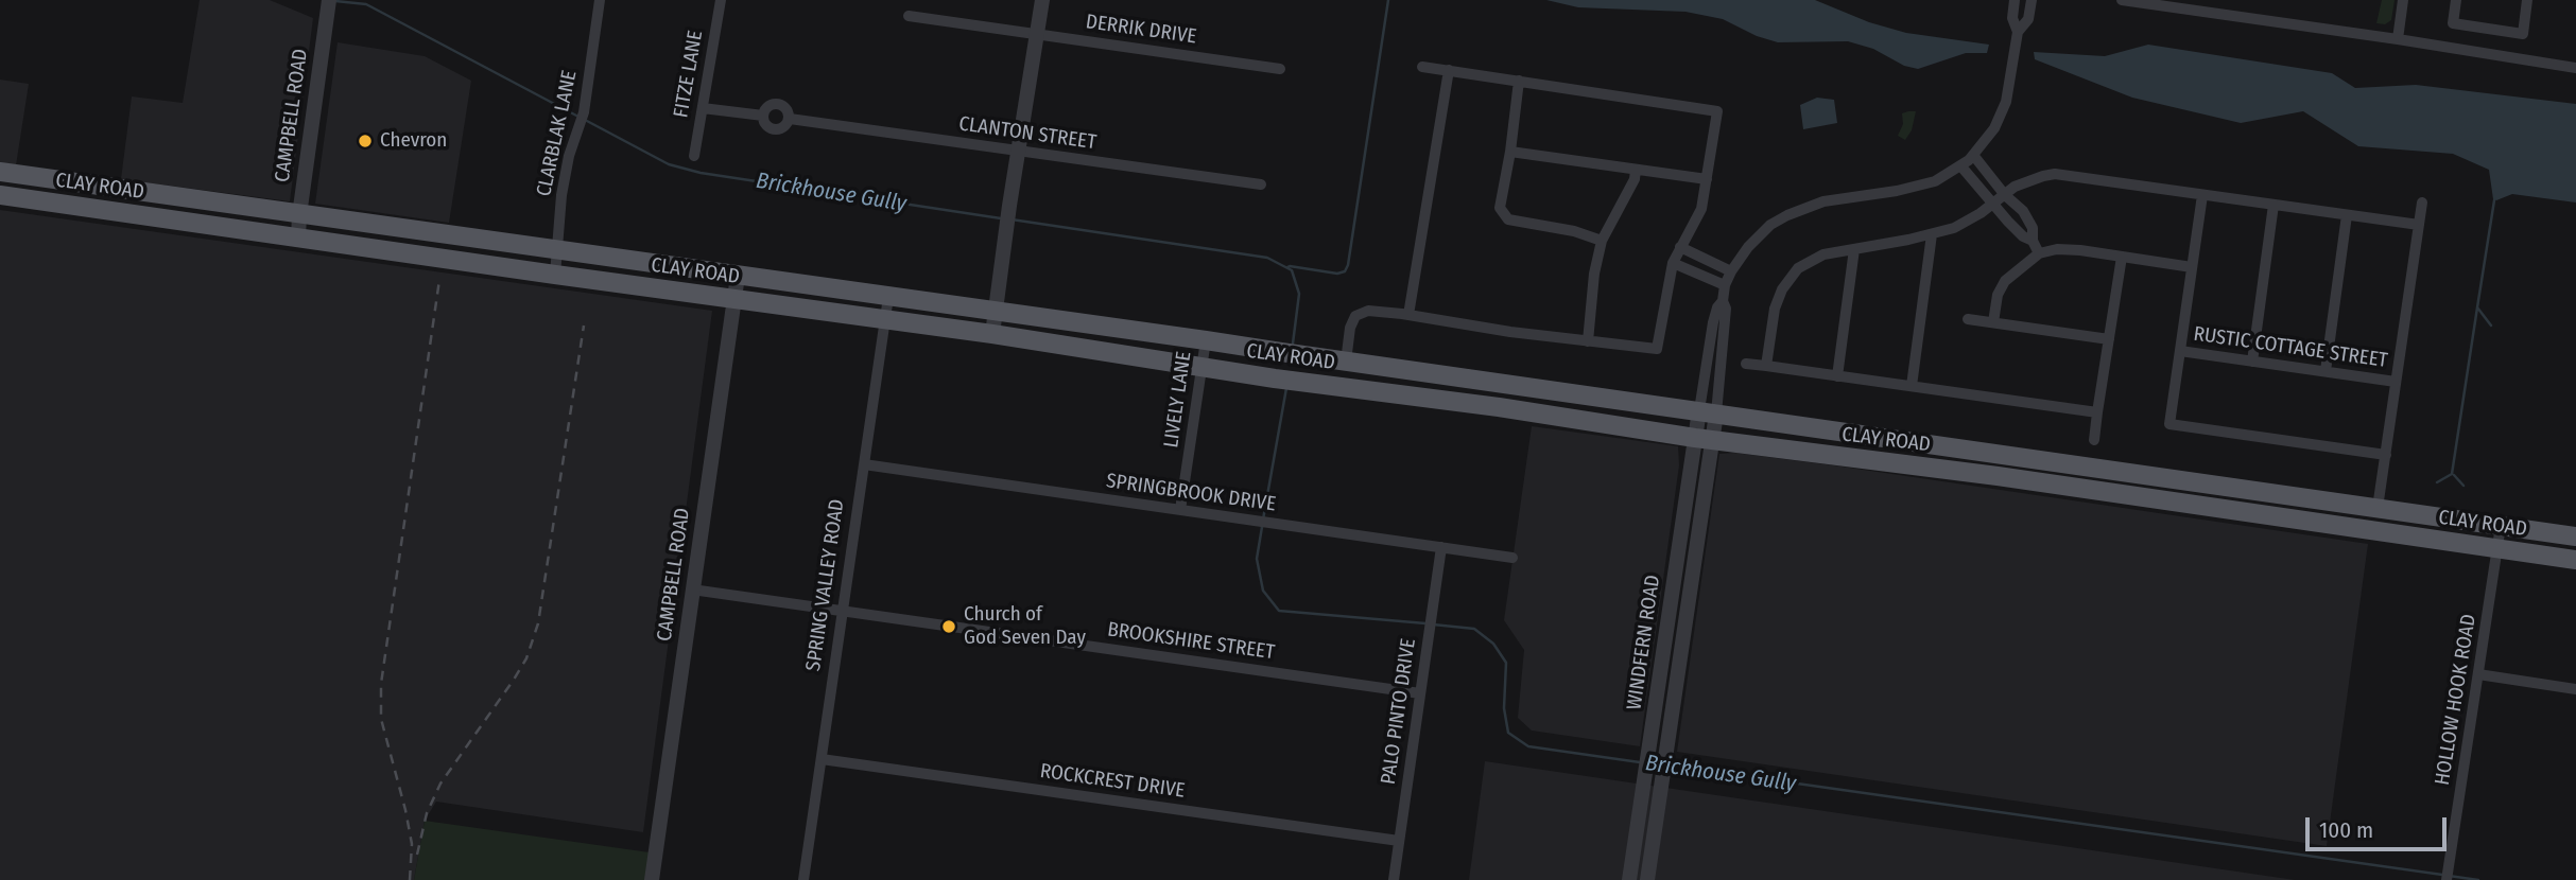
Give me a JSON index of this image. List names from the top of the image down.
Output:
{
  "streets": {
    "main road": ["CLAY ROAD"],
    "street": [
      "DERRIK DRIVE",
      "FITZE LANE",
      "CAMPBELL ROAD",
      "CLARBLAK LANE",
      "CLANTON STREET",
      "RUSTIC COTTAGE STREET",
      "LIVELY LANE",
      "SPRINGBROOK DRIVE",
      "SPRING VALLEY ROAD",
      "BROOKSHIRE STREET",
      "WINDFERN ROAD",
      "HOLLOW HOOK ROAD",
      "PALO PINTO DRIVE",
      "ROCKCREST DRIVE"
    ]
  },
  "crossings": [
    ["FITZE LANE", "CLANTON STREET"],
    ["CAMPBELL ROAD", "CLAY ROAD"],
    ["CAMPBELL ROAD", "BROOKSHIRE STREET"],
    ["CLARBLAK LANE", "CLAY ROAD"],
    ["CLAY ROAD", "LIVELY LANE"],
    ["CLAY ROAD", "SPRING VALLEY ROAD"],
    ["CLAY ROAD", "WINDFERN ROAD"],
    ["CLAY ROAD", "HOLLOW HOOK ROAD"],
    ["LIVELY LANE", "SPRINGBROOK DRIVE"],
    ["SPRINGBROOK DRIVE", "SPRING VALLEY ROAD"],
    ["SPRINGBROOK DRIVE", "PALO PINTO DRIVE"],
    ["SPRING VALLEY ROAD", "BROOKSHIRE STREET"],
    ["SPRING VALLEY ROAD", "ROCKCREST DRIVE"],
    ["BROOKSHIRE STREET", "PALO PINTO DRIVE"],
    ["PALO PINTO DRIVE", "ROCKCREST DRIVE"]
  ],
  "water": ["Brickhouse Gully"],
  "places": ["Chevron", "Church of God Seven Day"],
  "scale_bar": "100 m"
}
